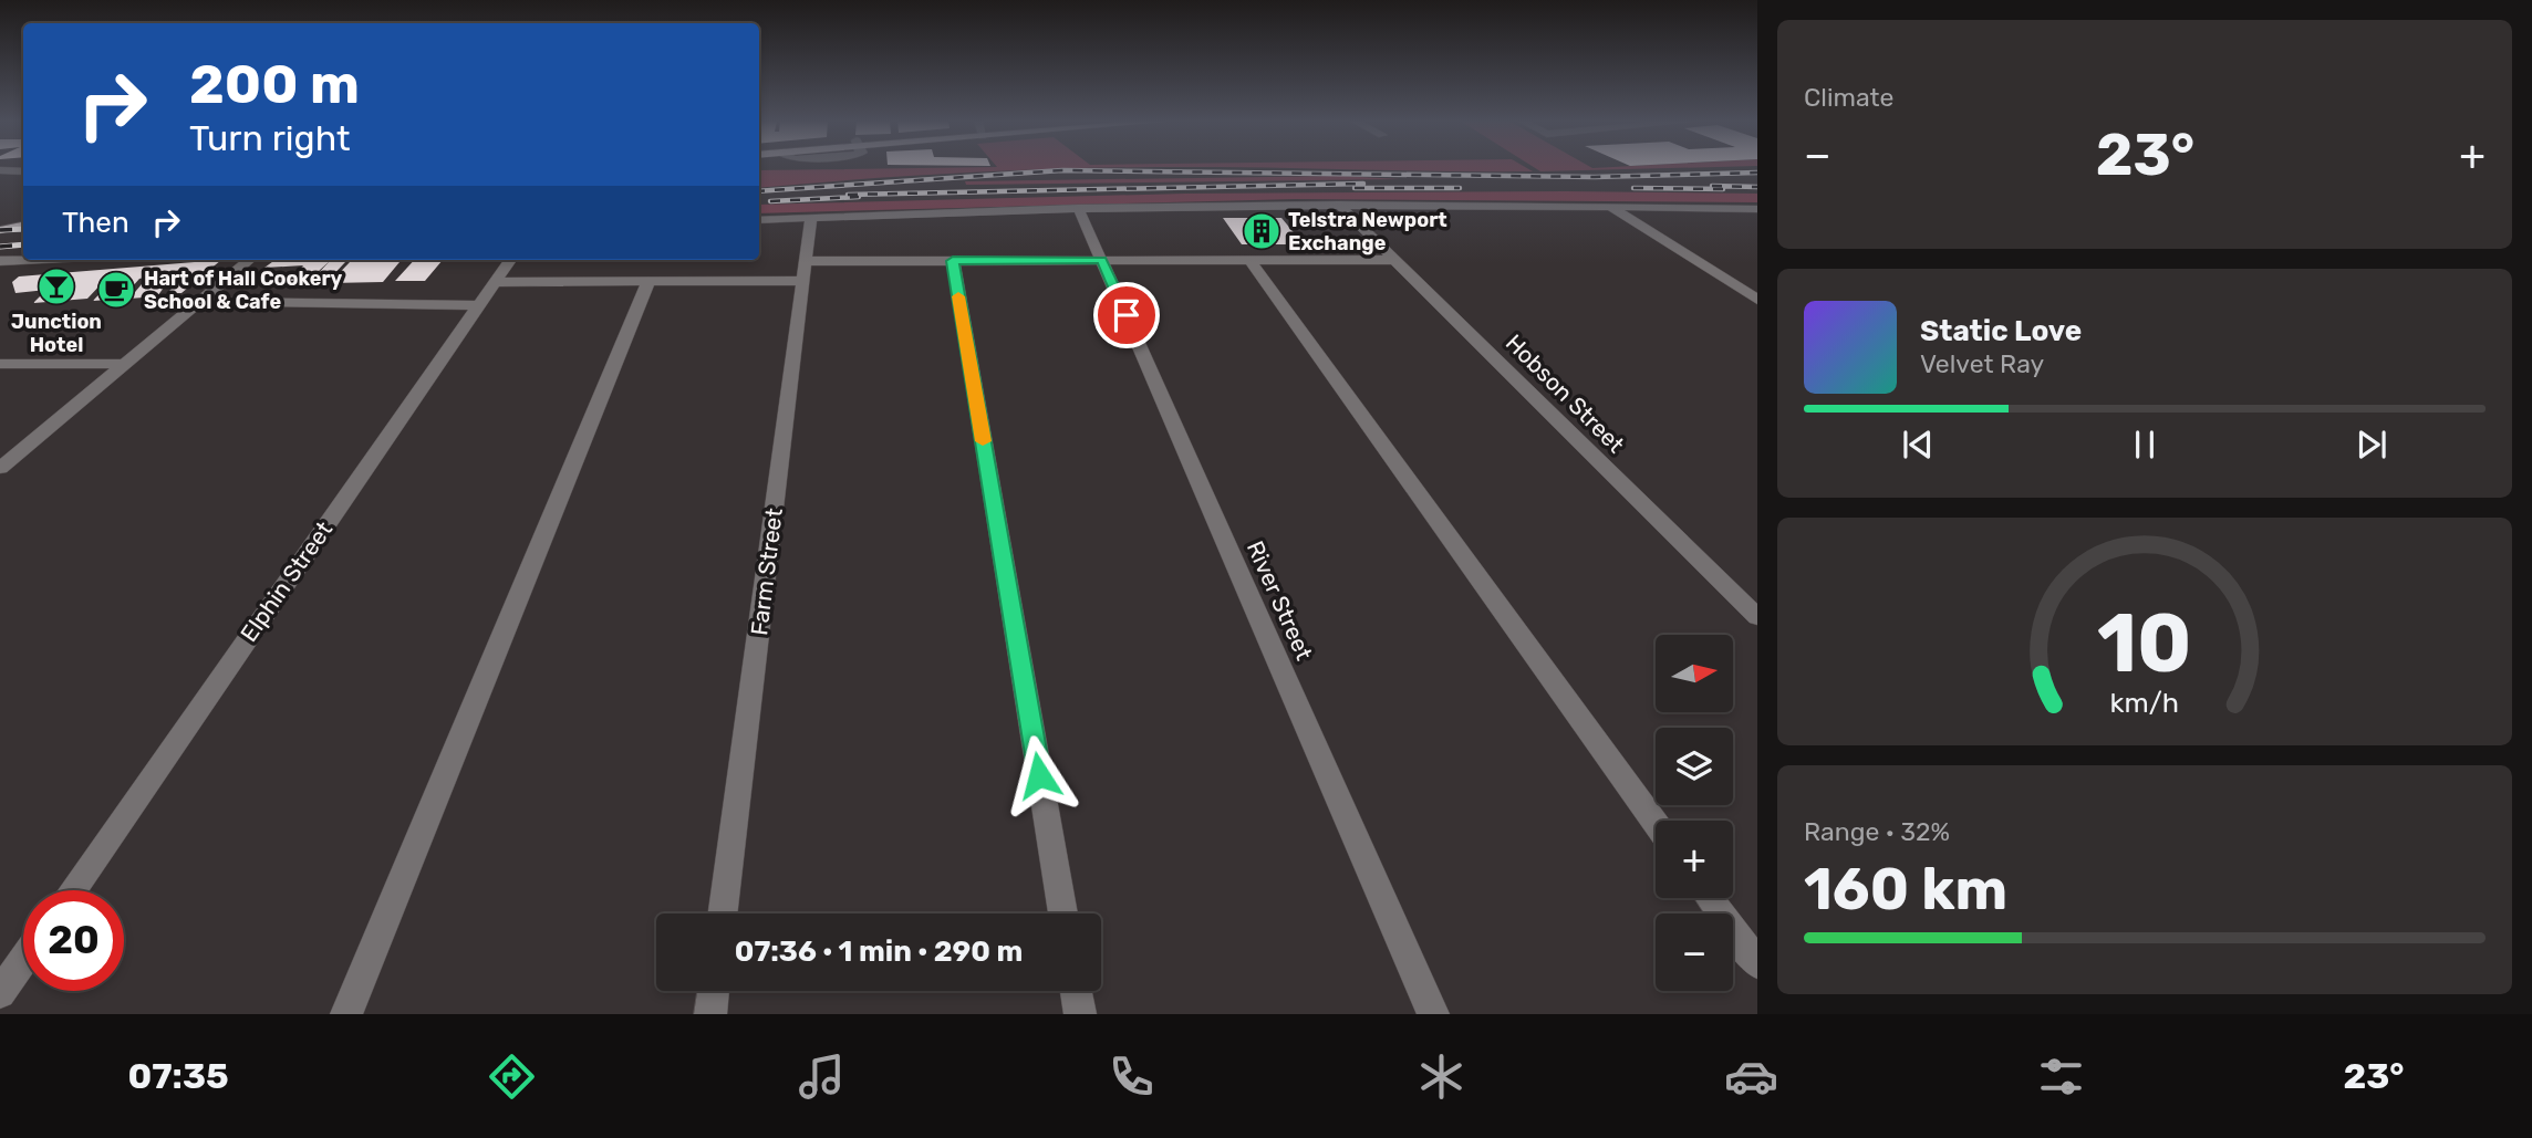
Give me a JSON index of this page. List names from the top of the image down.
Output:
{
  "streets": {
    "street": [
      "Hobson Street",
      "Farm Street",
      "Elphin Street",
      "River Street"
    ]
  },
  "places": {
    "building": ["Telstra Newport Exchange"],
    "bar": ["Junction Hotel"],
    "cafe": ["Hart of Hall Cookery School & Cafe"]
  },
  "north": "right",
  "page": {
    "tile": [
      "Climate",
      ["Range · 32%", "160 km"]
    ],
    "turn": ["200 m", "Turn right"],
    "heat": ["−", "23°", "+"],
    "then": "Then",
    "song": ["Static Love", "Velvet Ray"],
    "map_buttons": ["+", "−"],
    "limit": "20",
    "trip": "07:36 · 1 min · 290 m",
    "tabs": ["07:35", "23°"],
    "gauge": ["10", "km/h"]
  }
}
